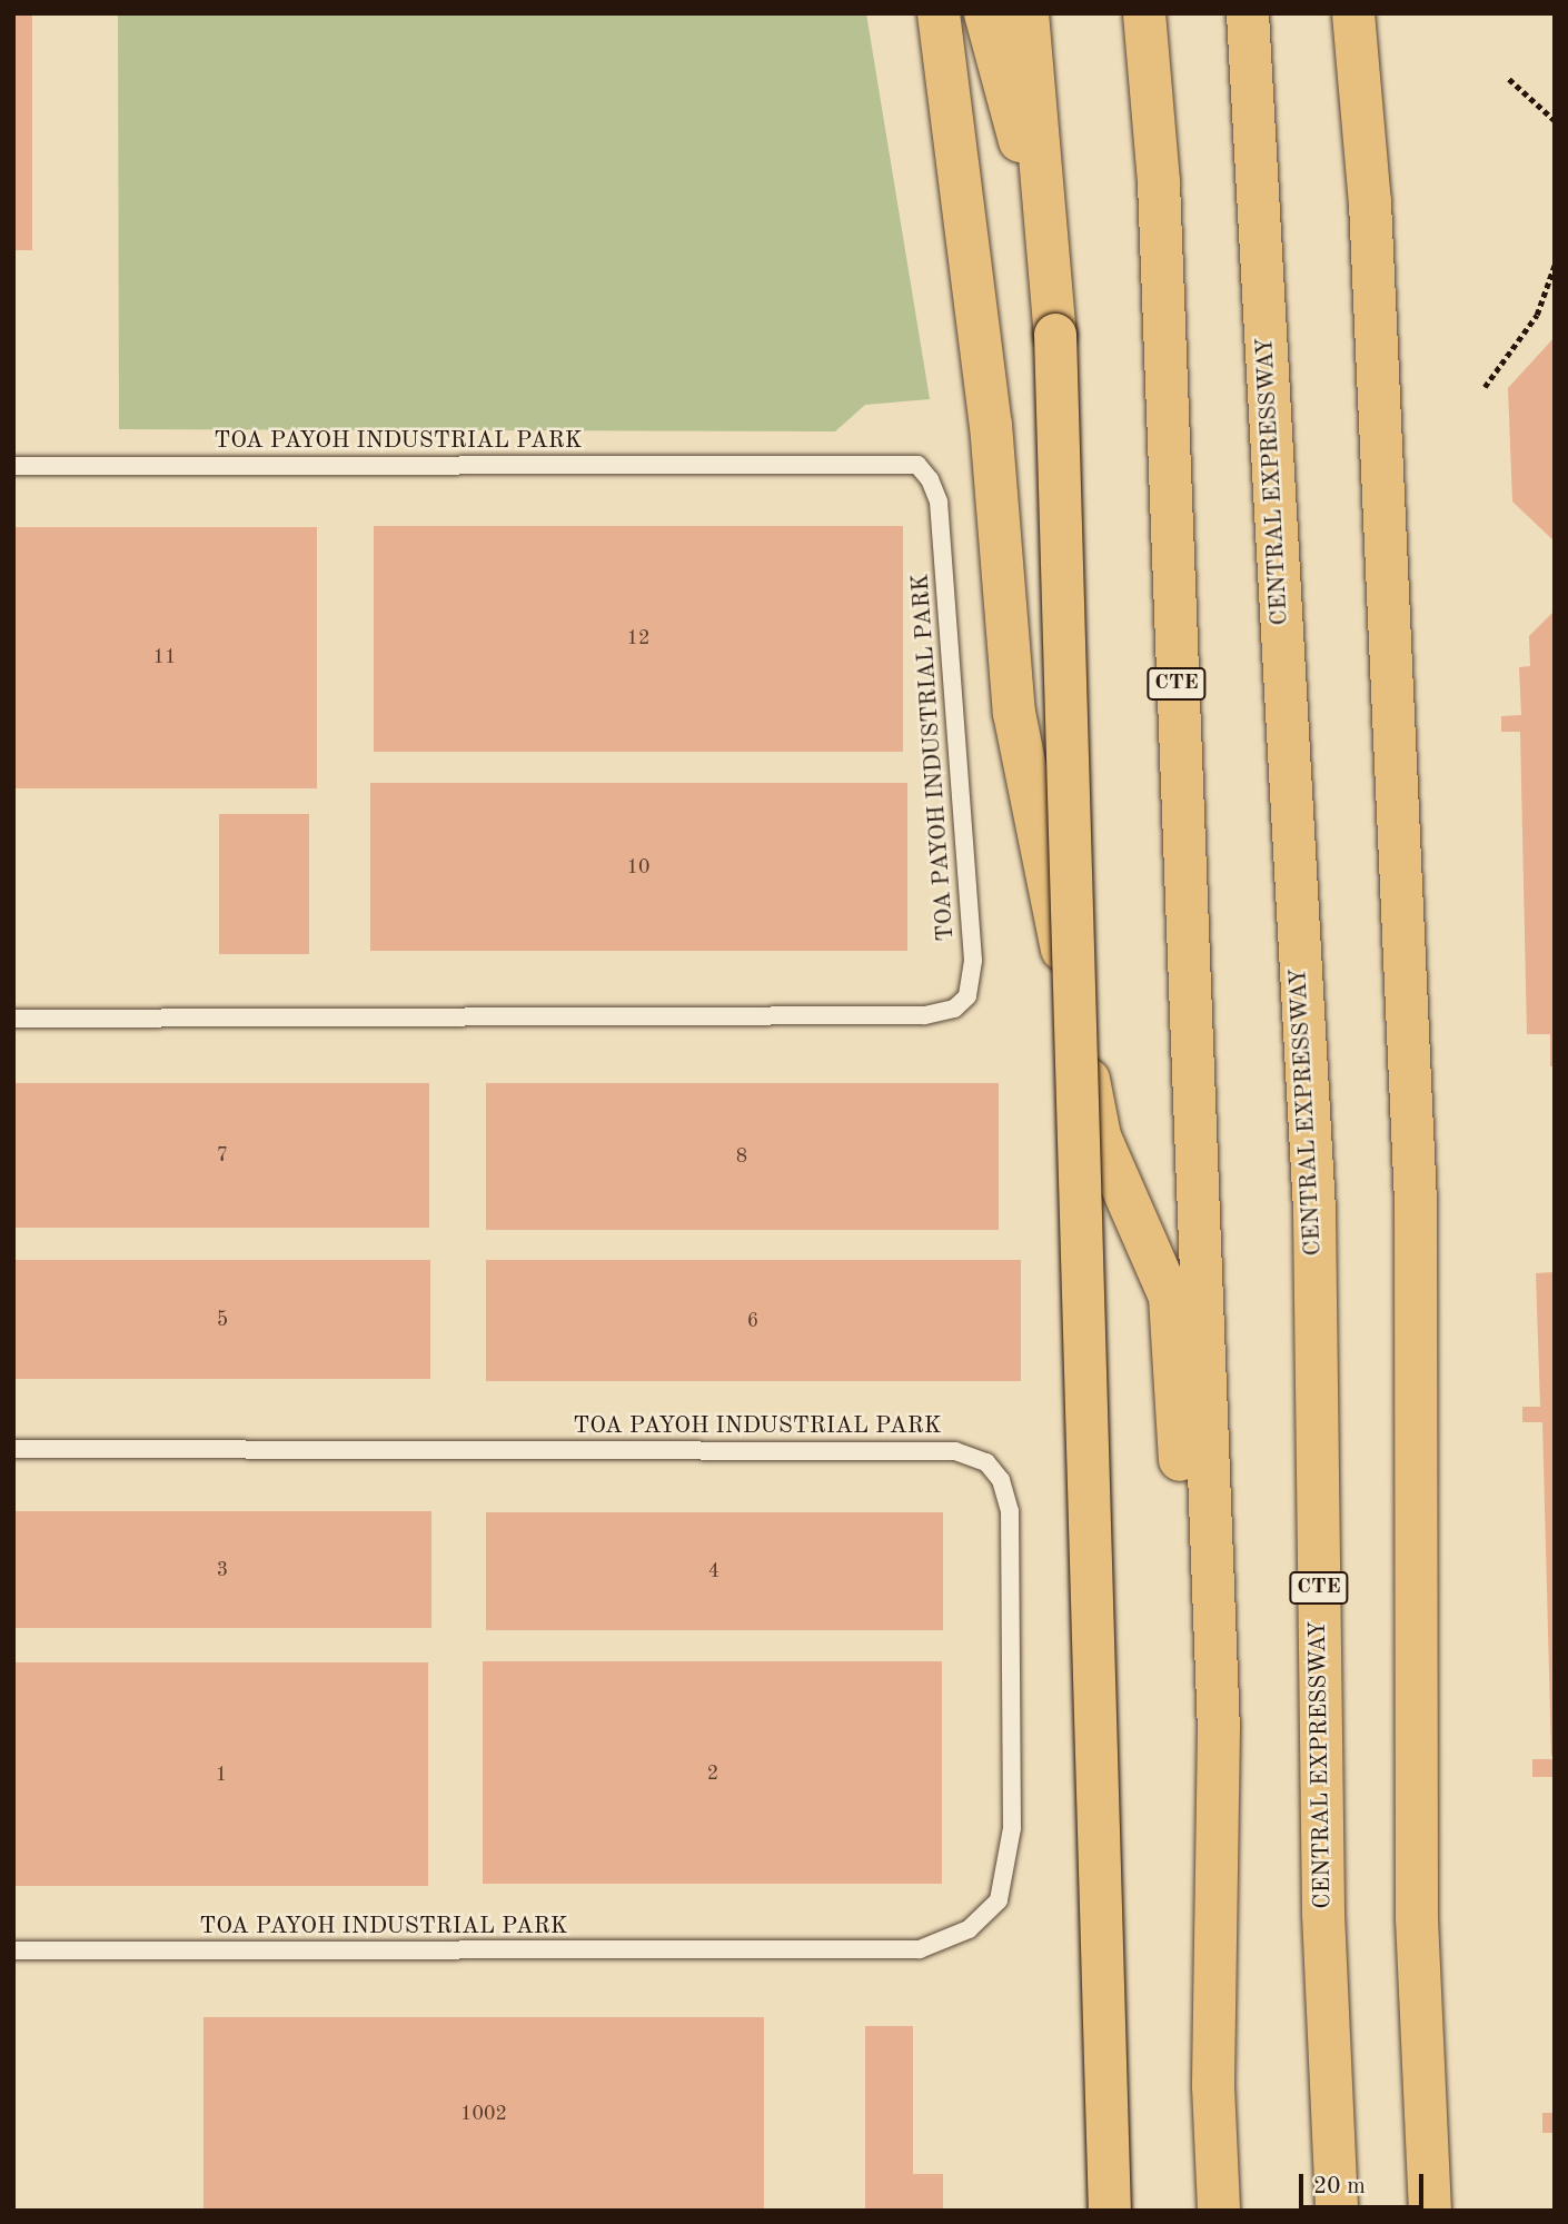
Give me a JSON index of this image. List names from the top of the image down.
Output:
{
  "streets": {
    "highway": ["CENTRAL EXPRESSWAY", "CTE"],
    "lane": ["TOA PAYOH INDUSTRIAL PARK"]
  },
  "house_numbers": [
    "12",
    "11",
    "10",
    "7",
    "8",
    "5",
    "6",
    "3",
    "4",
    "2",
    "1",
    "1002"
  ],
  "scale_bar": "20 m"
}
